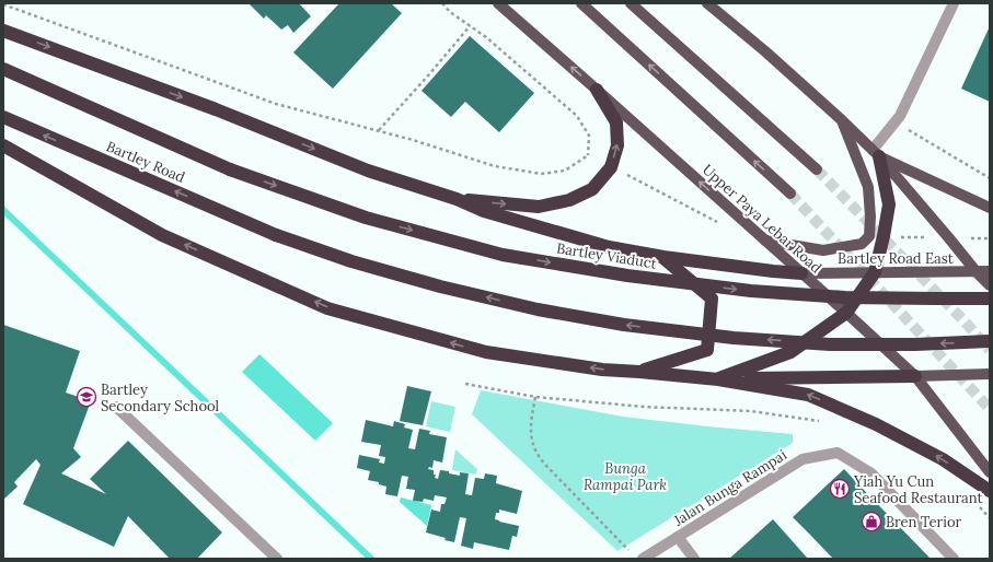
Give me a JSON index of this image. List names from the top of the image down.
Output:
{
  "streets": {
    "highway": ["Bartley Road", "Bartley Viaduct"],
    "main road": ["Upper Paya Lebar Road", "Bartley Road East"],
    "street": ["Jalan Bunga Rampai"]
  },
  "crossings": [
    ["Bartley Road", "Bartley Viaduct"],
    ["Upper Paya Lebar Road", "Bartley Road East"]
  ],
  "parks": ["Bunga Rampai Park"],
  "places": {
    "school or university": ["Bartley Secondary School"],
    "restaurant": ["Yiah Yu Cun Seafood Restaurant"],
    "shop": ["Bren Terior"]
  }
}
